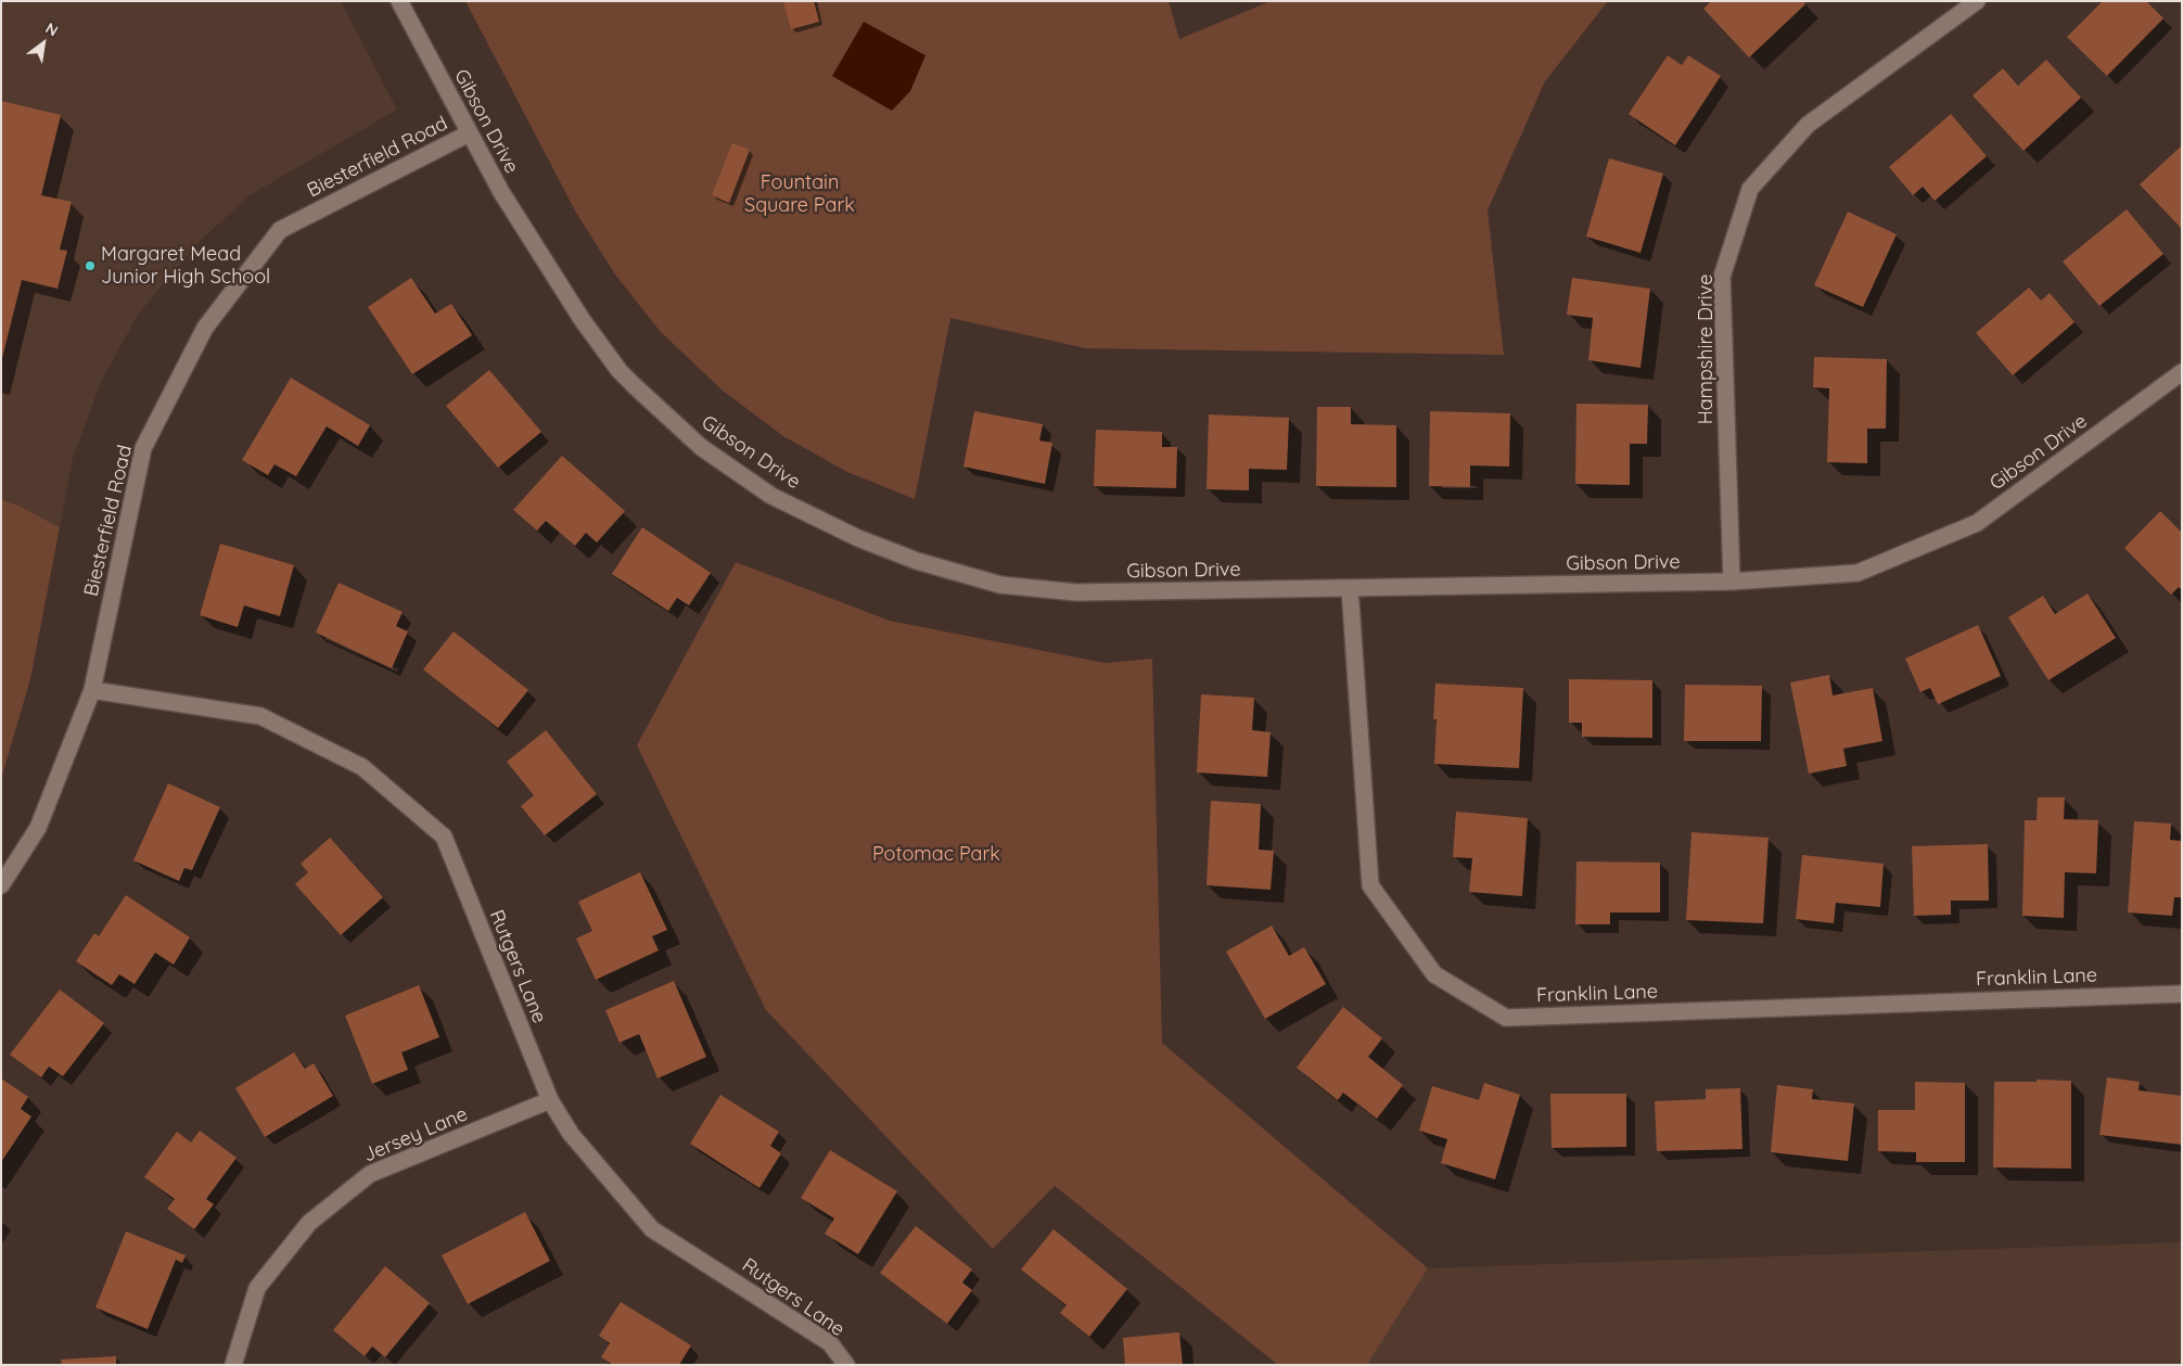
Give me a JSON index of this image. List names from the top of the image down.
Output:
{
  "streets": {
    "street": [
      "Gibson Drive",
      "Biesterfield Road",
      "Hampshire Drive",
      "Rutgers Lane",
      "Franklin Lane",
      "Jersey Lane"
    ]
  },
  "crossings": [
    ["Gibson Drive", "Biesterfield Road"],
    ["Gibson Drive", "Hampshire Drive"],
    ["Gibson Drive", "Franklin Lane"],
    ["Biesterfield Road", "Rutgers Lane"],
    ["Rutgers Lane", "Jersey Lane"]
  ],
  "parks": ["Fountain Square Park", "Potomac Park"],
  "places": ["Margaret Mead Junior High School"],
  "north": "top right"
}
